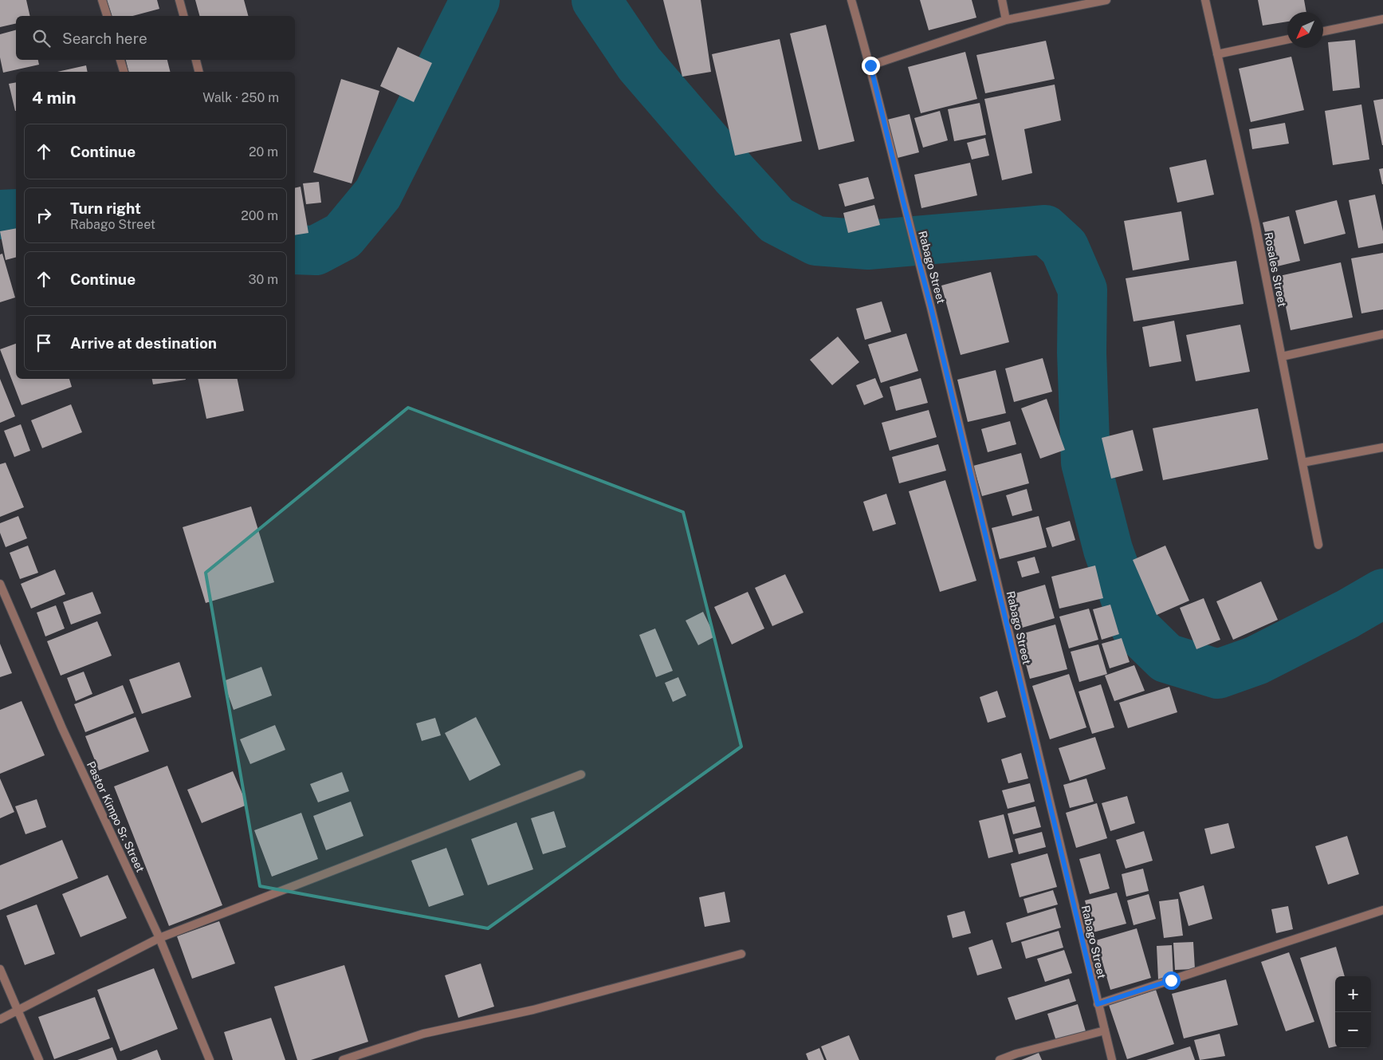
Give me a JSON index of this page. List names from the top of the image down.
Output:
{
  "streets": {
    "street": ["Rabago Street", "Rosales Street", "Pastor Kimpo Sr. Street"]
  },
  "north": "bottom left",
  "page": {
    "search": "Search here",
    "heading": ["4 min", "Walk · 250 m"],
    "list": [
      ["Continue", "20 m"],
      ["Turn right", "Rabago Street", "200 m"],
      ["Continue", "30 m"],
      "Arrive at destination"
    ],
    "map_buttons": ["+", "−"]
  }
}
